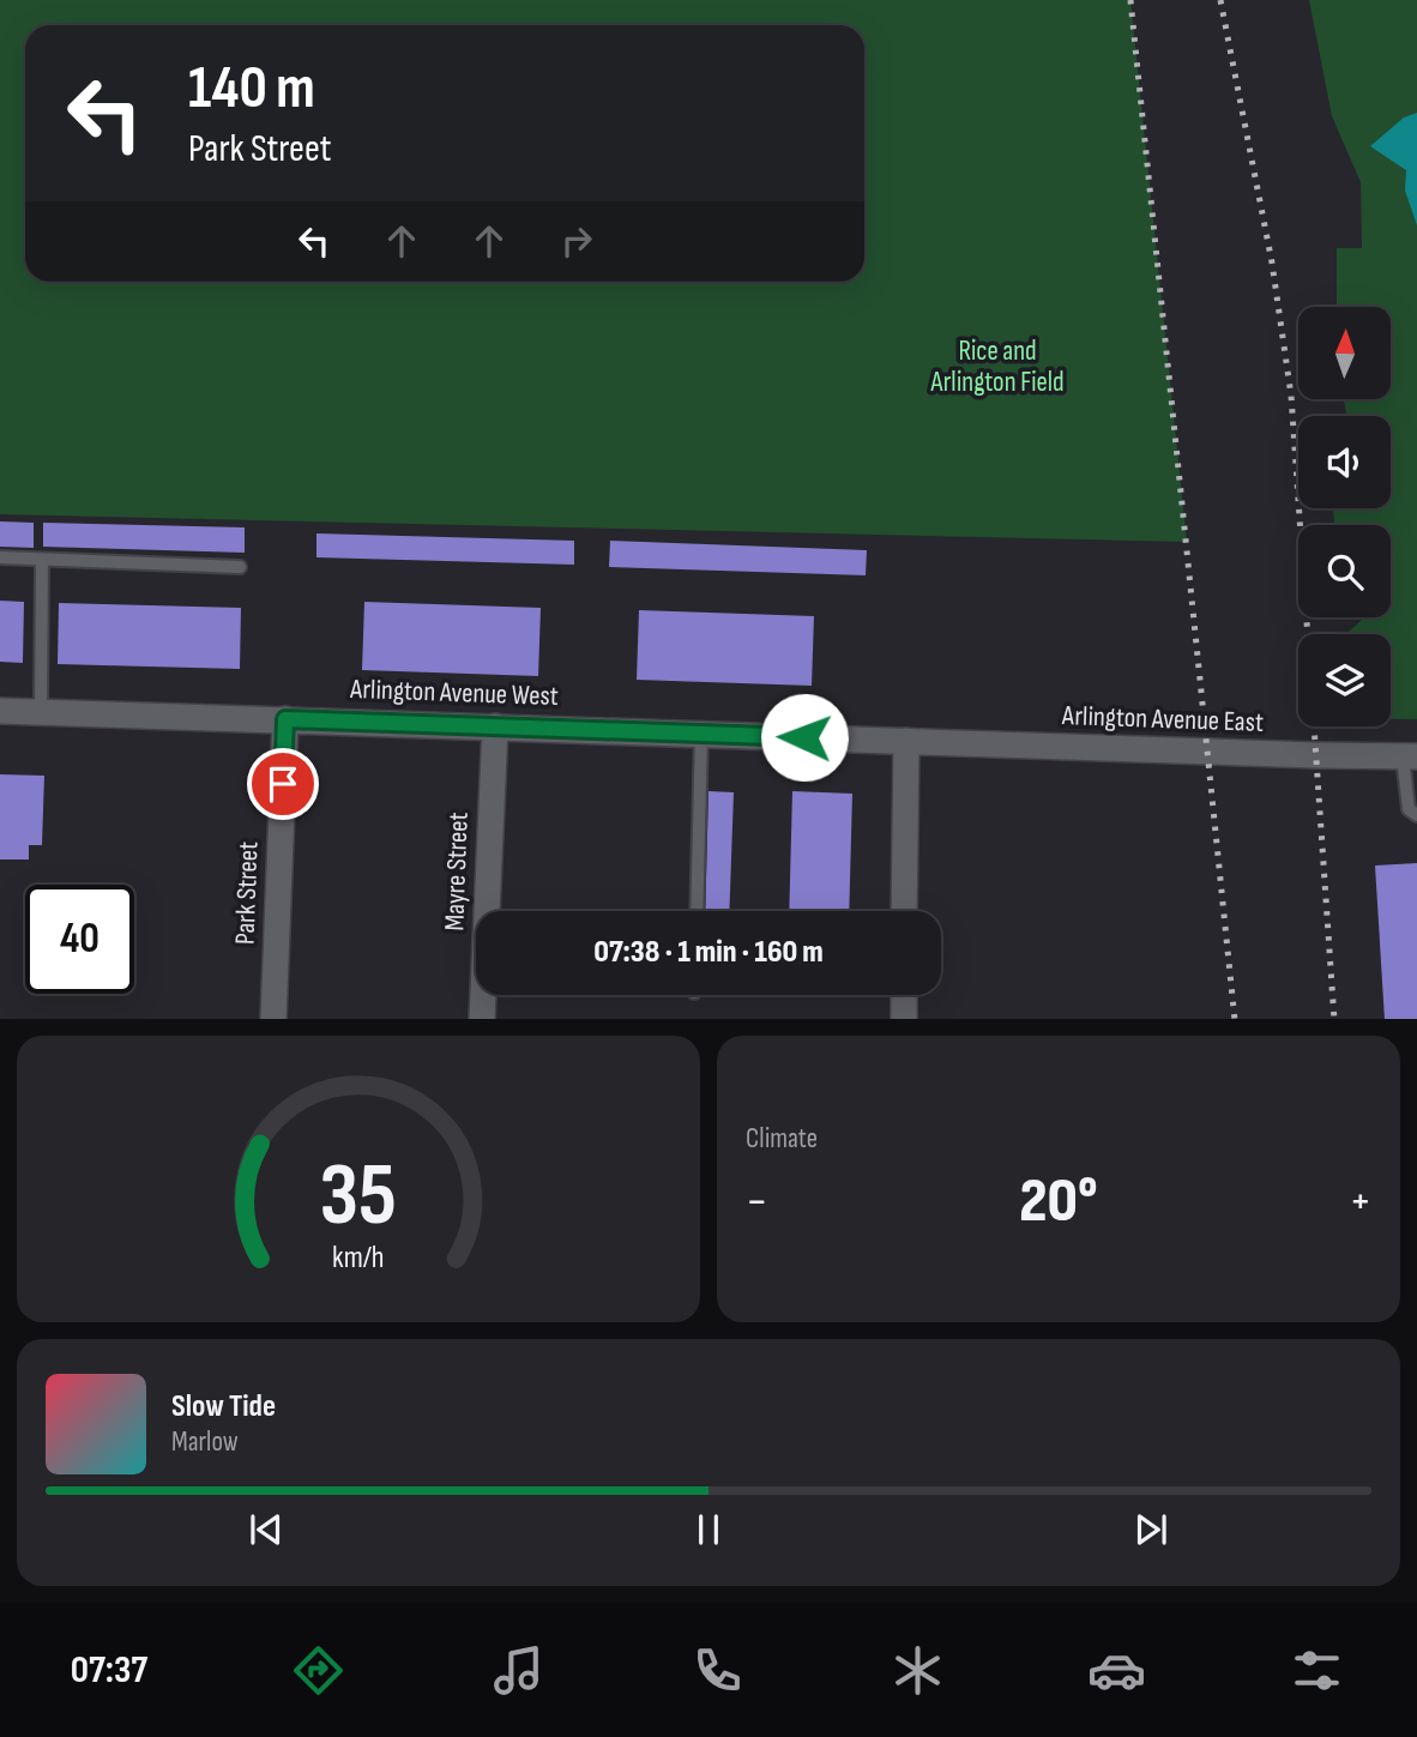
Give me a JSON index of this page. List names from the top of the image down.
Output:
{
  "streets": {
    "street": [
      "Arlington Avenue West",
      "Arlington Avenue East",
      "Mayre Street",
      "Park Street"
    ]
  },
  "crossings": [
    ["Arlington Avenue West", "Arlington Avenue East"],
    ["Arlington Avenue West", "Mayre Street"],
    ["Arlington Avenue West", "Park Street"]
  ],
  "parks": ["Rice and Arlington Field"],
  "north": "top",
  "page": {
    "turn": ["140 m", "Park Street"],
    "limit": "40",
    "trip": "07:38 · 1 min · 160 m",
    "tile": "Climate",
    "heat": ["−", "20°", "+"],
    "song": ["Slow Tide", "Marlow"],
    "tabs": "07:37",
    "gauge": ["35", "km/h"]
  }
}
